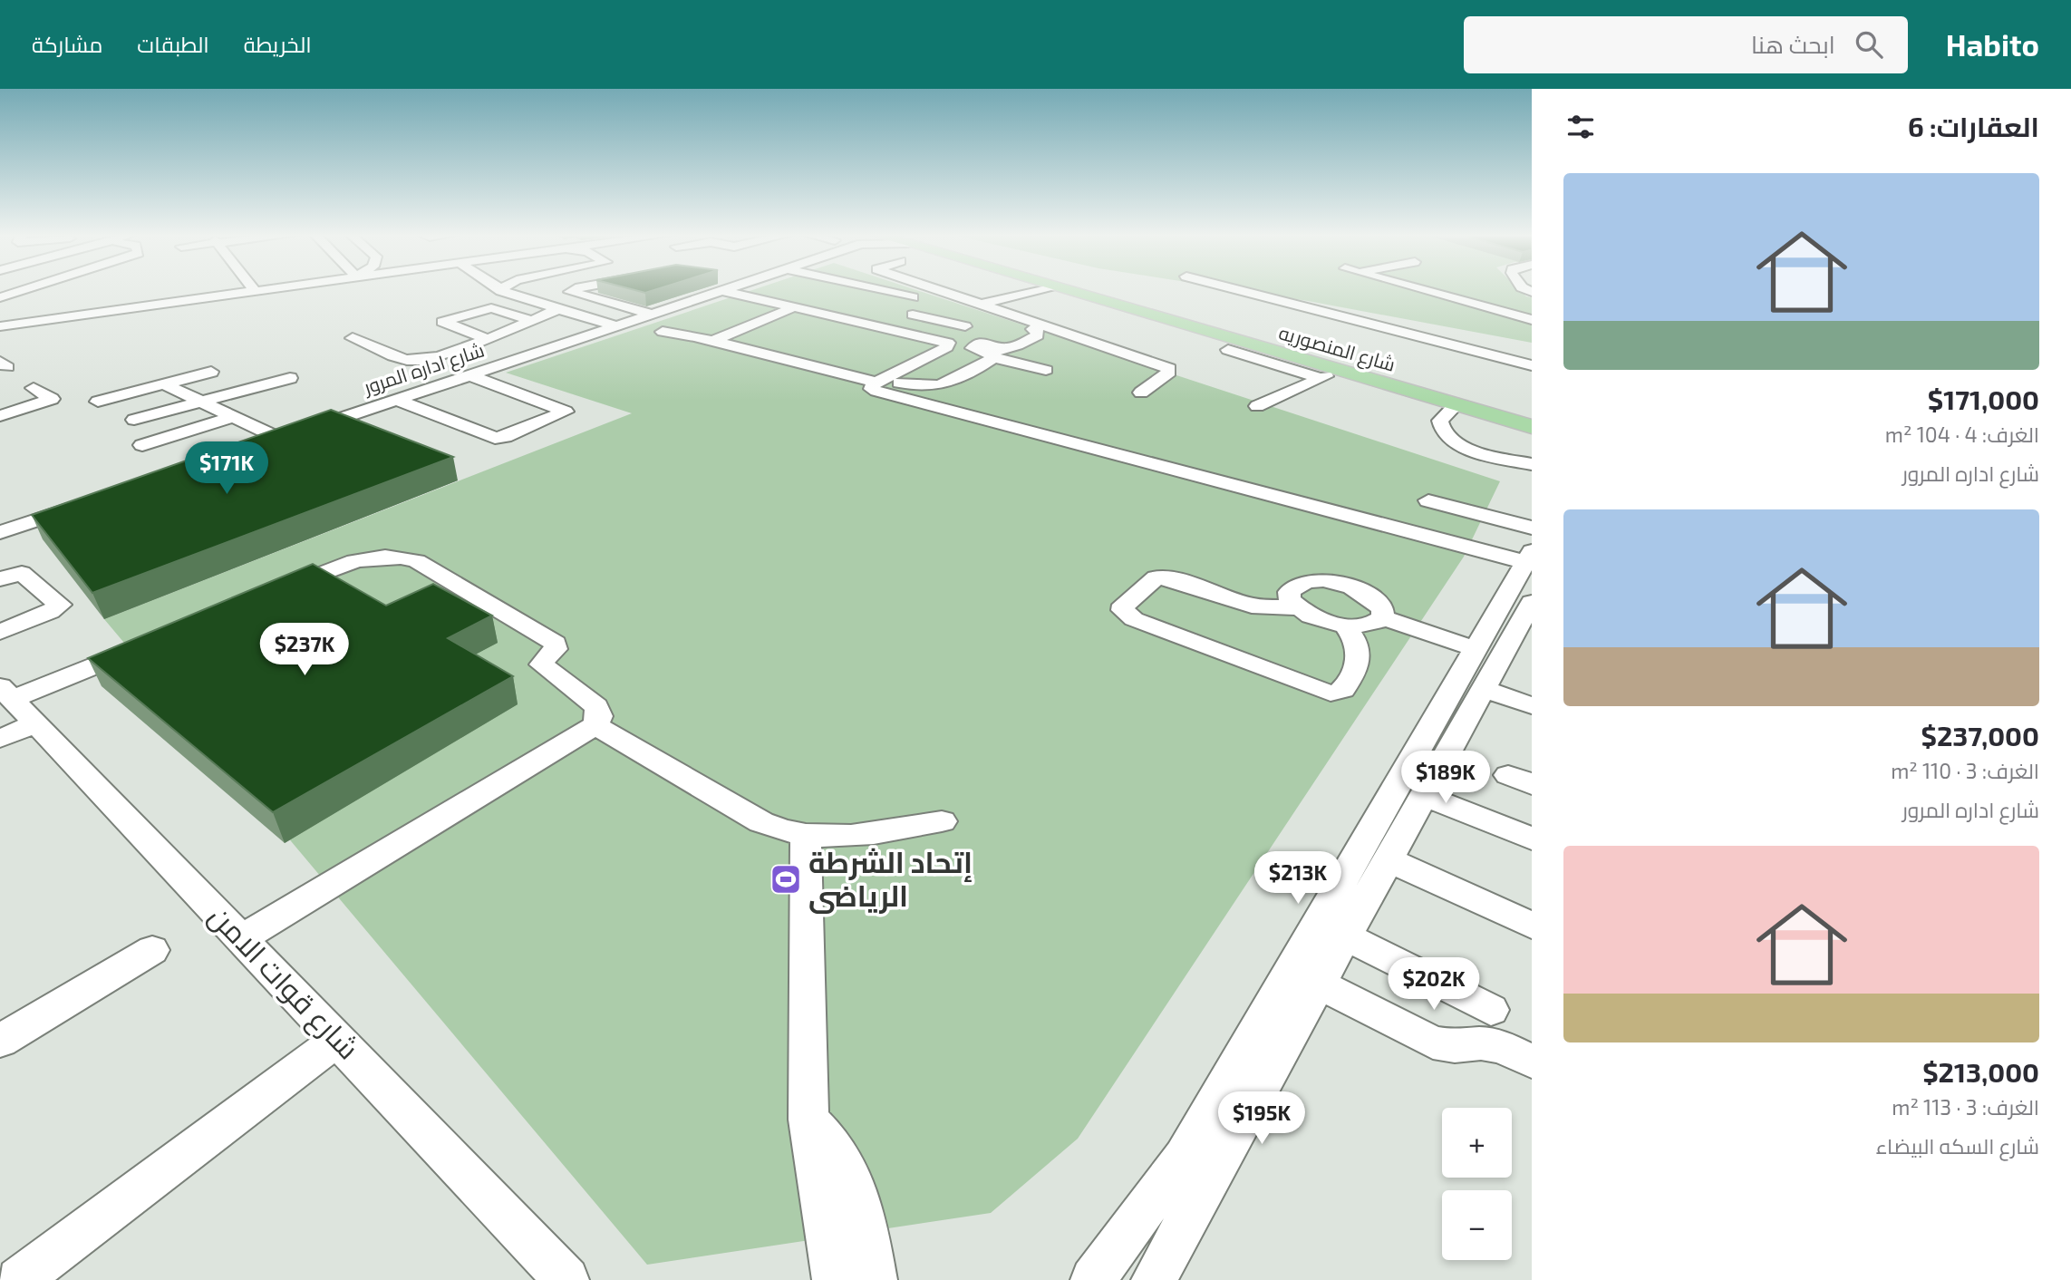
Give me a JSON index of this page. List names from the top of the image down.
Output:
{
  "streets": {
    "main road": ["شارع المنصوريه"],
    "street": ["شارع اداره المرور", "شارع قوات الامن"]
  },
  "places": {
    "sports": ["إتحاد الشرطة الرياضى"]
  },
  "page": {
    "header": "Habito",
    "search": "ابحث هنا",
    "nav": ["الخريطة", "الطبقات", "مشاركة"],
    "heading": "العقارات: 6",
    "list": [
      {
        "name": "$171,000",
        "note": "الغرف: 4 · 104 m² · شارع اداره المرور"
      },
      {
        "name": "$237,000",
        "note": "الغرف: 3 · 110 m² · شارع اداره المرور"
      },
      {
        "name": "$213,000",
        "note": "الغرف: 3 · 113 m² · شارع السكه البيضاء"
      }
    ],
    "price": [
      "$171K",
      "$237K",
      "$189K",
      "$213K",
      "$202K",
      "$195K"
    ],
    "map_buttons": ["+", "−"]
  }
}
